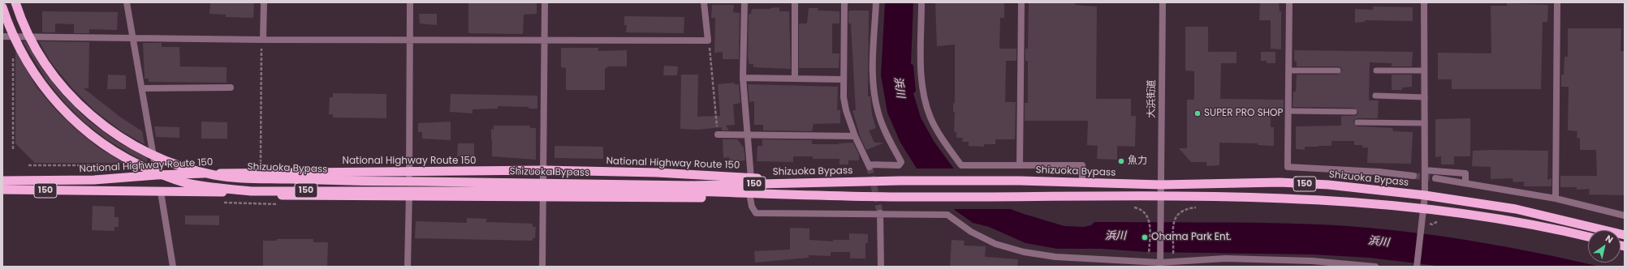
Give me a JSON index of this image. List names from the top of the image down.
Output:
{
  "streets": {
    "highway": ["National Highway Route 150", "Shizuoka Bypass", "150"],
    "street": ["大浜街道"]
  },
  "crossings": [
    ["大浜街道", "Shizuoka Bypass"],
    ["National Highway Route 150", "Shizuoka Bypass"],
    ["Shizuoka Bypass", "150"]
  ],
  "water": ["浜川"],
  "places": ["SUPER PRO SHOP", "魚力", "Ohama Park Ent."],
  "north": "top right"
}
